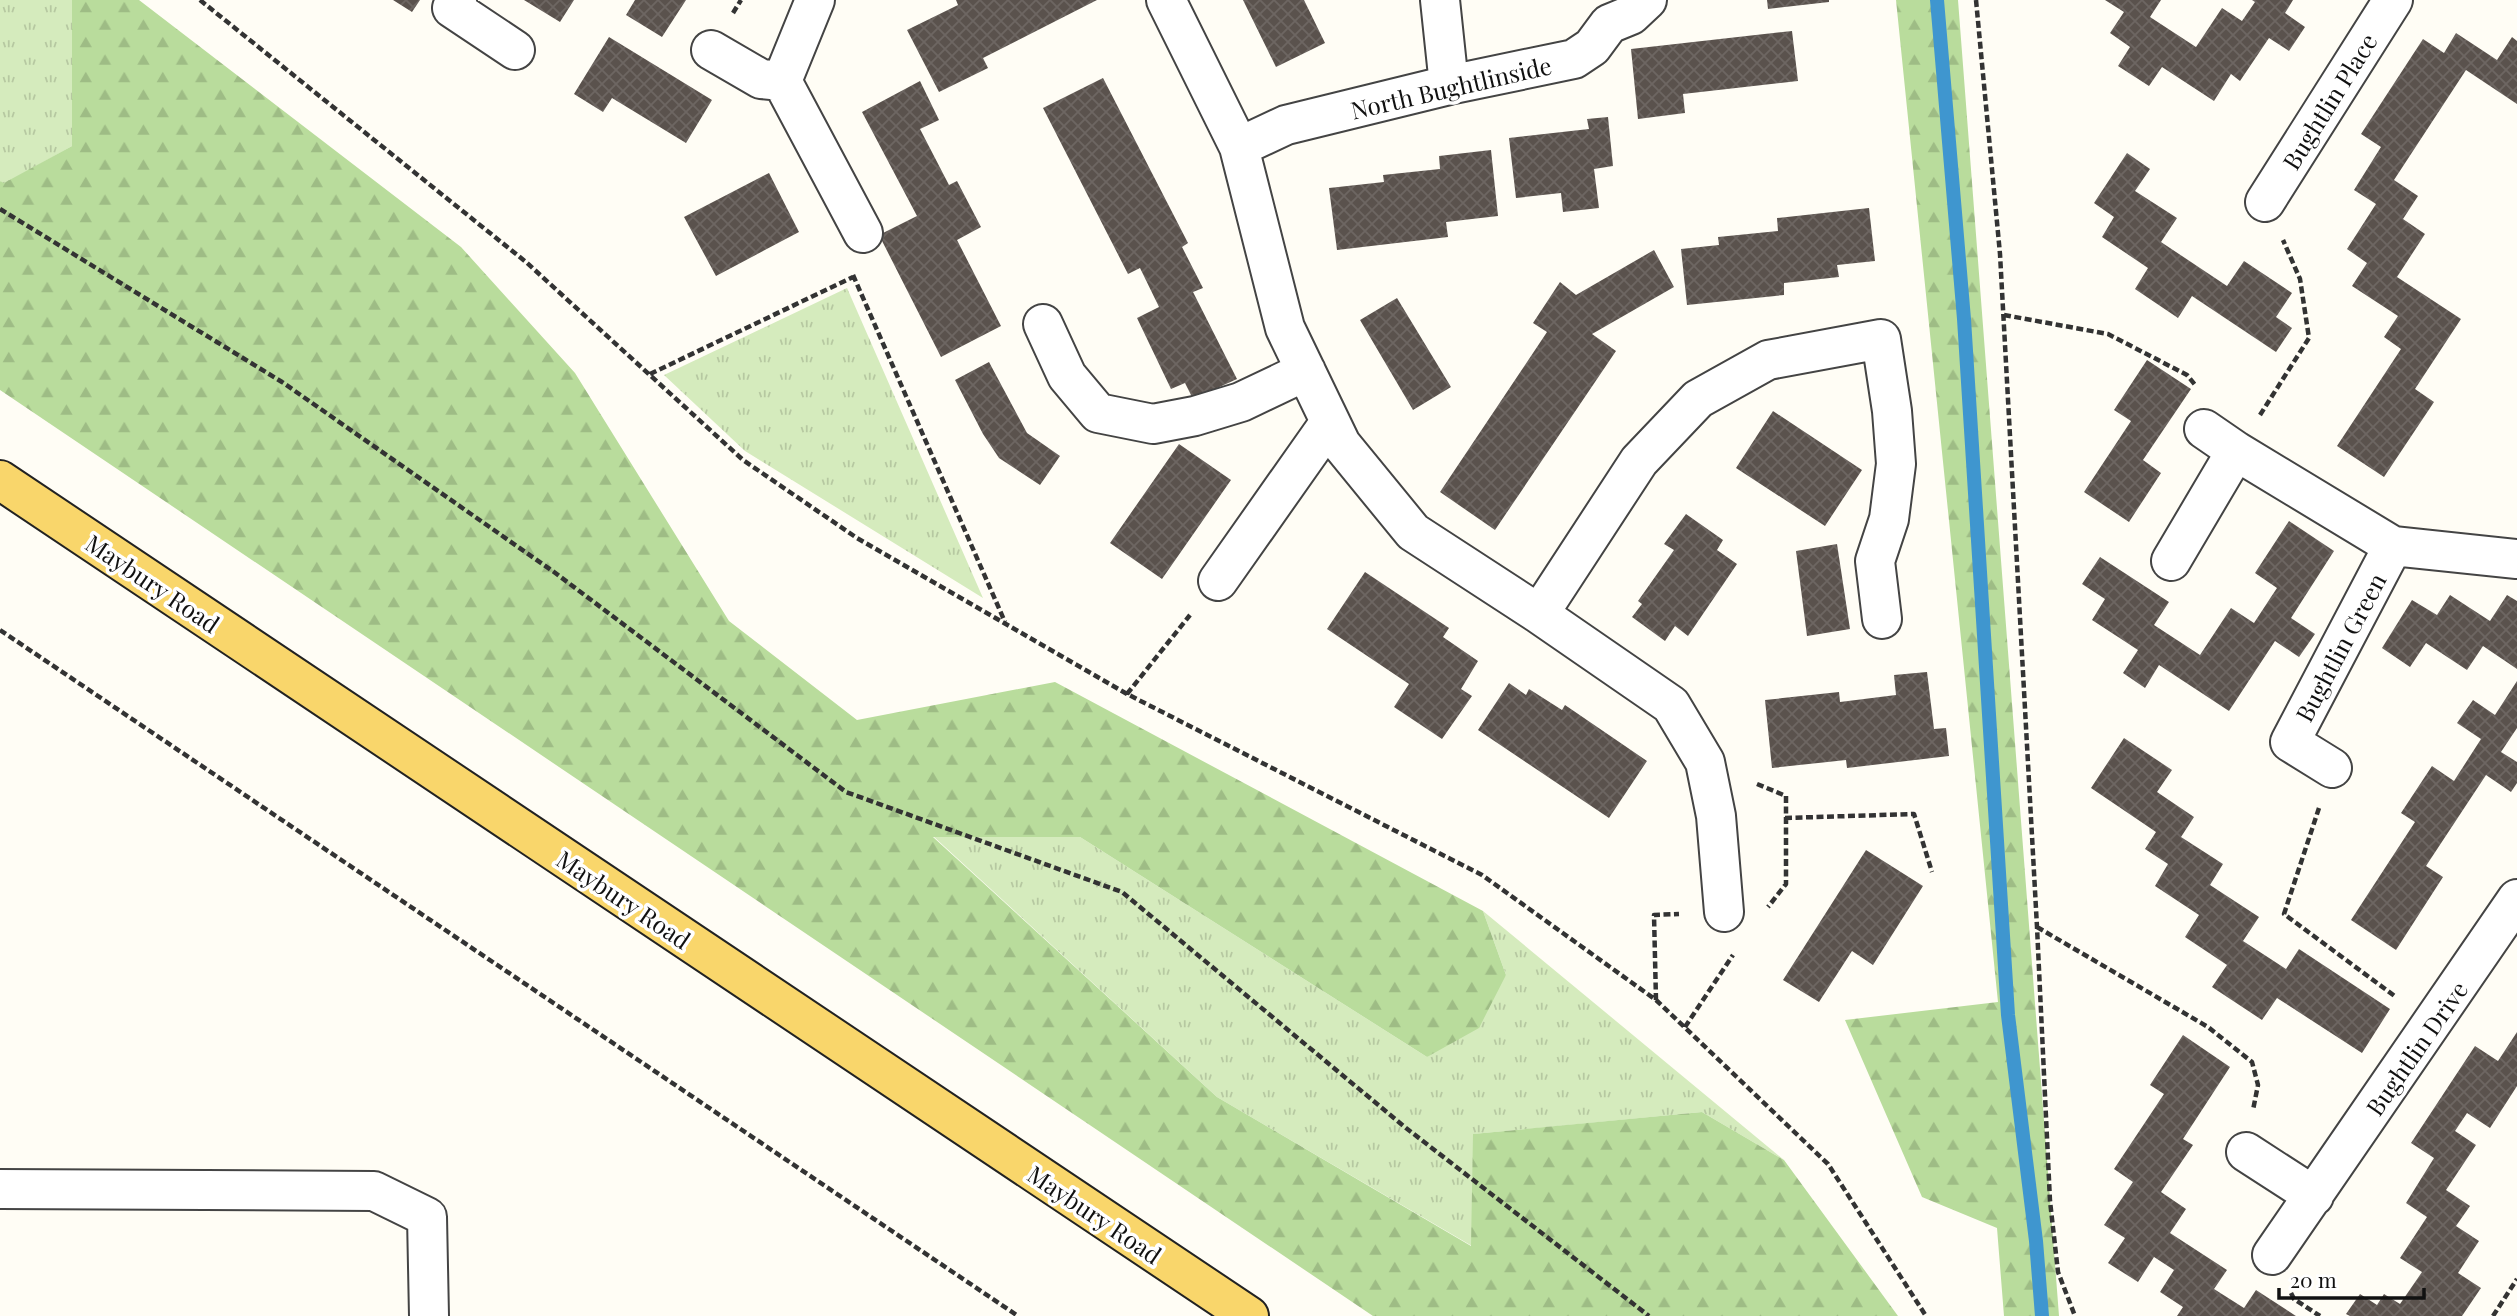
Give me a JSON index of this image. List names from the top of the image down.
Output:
{
  "streets": {
    "main road": ["Maybury Road"],
    "street": [
      "North Bughtlinside",
      "Bughtlin Place",
      "Bughtlin Green",
      "Bughtlin Drive"
    ]
  },
  "scale_bar": "20 m"
}
